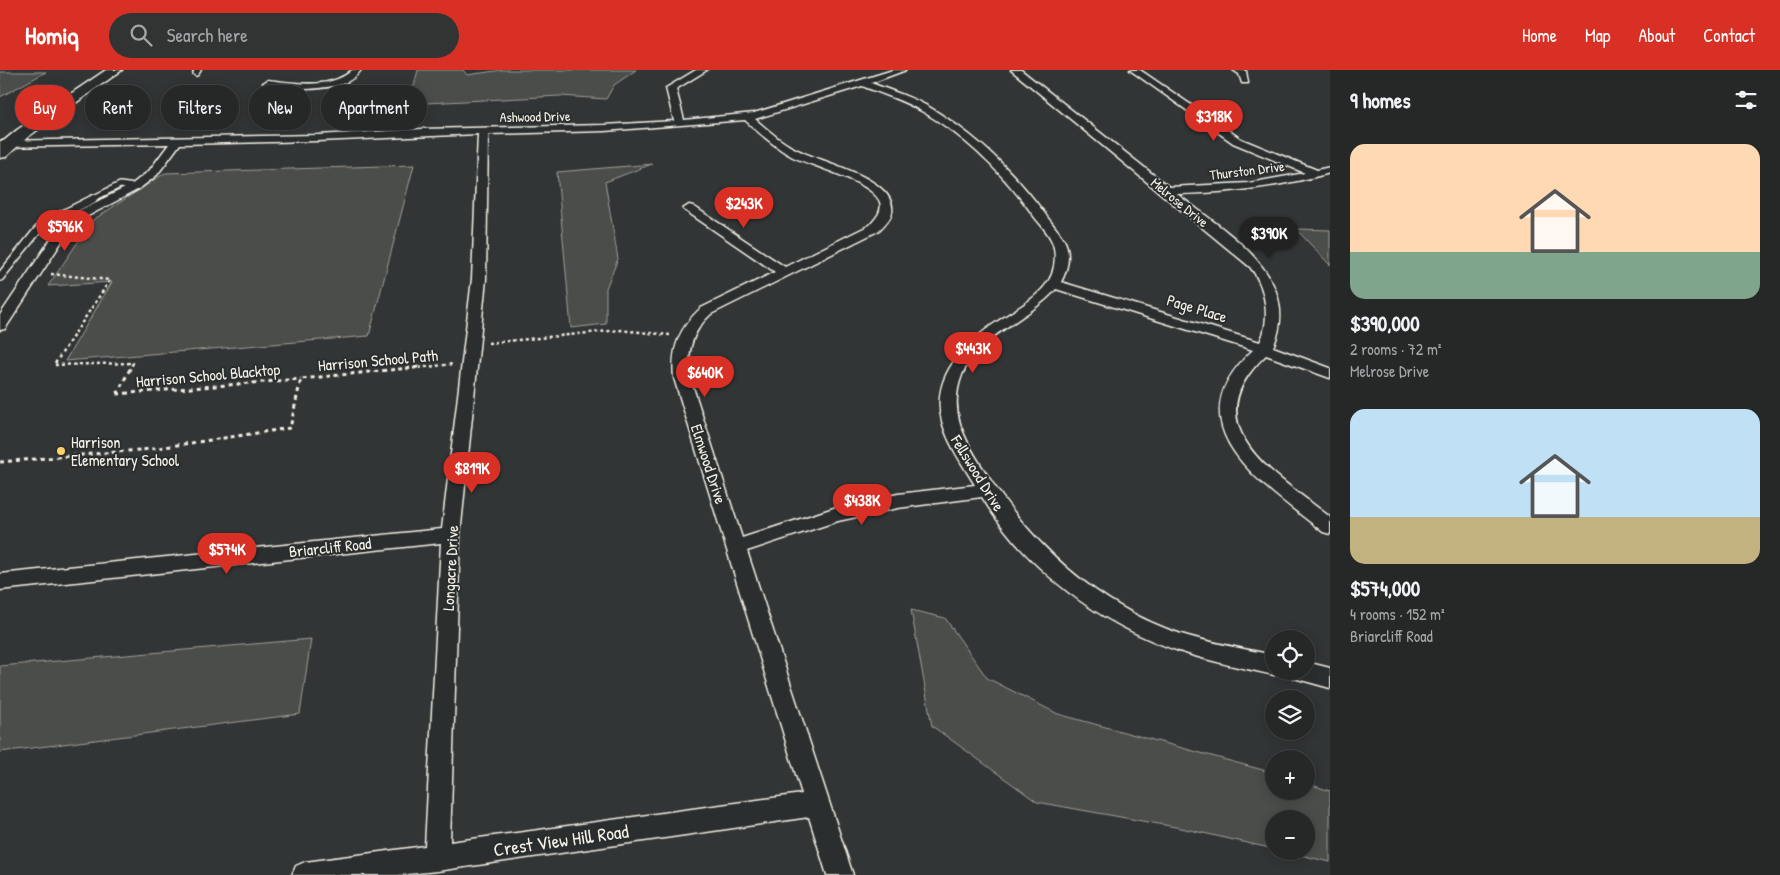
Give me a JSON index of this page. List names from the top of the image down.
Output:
{
  "streets": {
    "street": [
      "Ashwood Drive",
      "Thurston Drive",
      "Melrose Drive",
      "Page Place",
      "Elmwood Drive",
      "Fellswood Drive",
      "Briarcliff Road",
      "Longacre Drive",
      "Crest View Hill Road"
    ],
    "path": ["Harrison School Path", "Harrison School Blacktop"]
  },
  "crossings": [
    ["Ashwood Drive", "Elmwood Drive"],
    ["Ashwood Drive", "Fellswood Drive"],
    ["Ashwood Drive", "Longacre Drive"],
    ["Thurston Drive", "Melrose Drive"],
    ["Melrose Drive", "Page Place"],
    ["Page Place", "Fellswood Drive"],
    ["Harrison School Path", "Harrison School Blacktop"],
    ["Harrison School Path", "Longacre Drive"],
    ["Elmwood Drive", "Crest View Hill Road"],
    ["Briarcliff Road", "Longacre Drive"],
    ["Longacre Drive", "Crest View Hill Road"]
  ],
  "places": ["Harrison Elementary School"],
  "page": {
    "header": "Homiq",
    "search": "Search here",
    "nav": [
      "Home",
      "Map",
      "About",
      "Contact"
    ],
    "heading": "9 homes",
    "chip": [
      "Buy",
      "Rent",
      "Filters",
      "New",
      "Apartment"
    ],
    "price": [
      "$318K",
      "$243K",
      "$596K",
      "$390K",
      "$443K",
      "$640K",
      "$819K",
      "$438K",
      "$574K"
    ],
    "list": [
      {
        "name": "$390,000",
        "note": "2 rooms · 72 m² · Melrose Drive"
      },
      {
        "name": "$574,000",
        "note": "4 rooms · 152 m² · Briarcliff Road"
      }
    ],
    "map_buttons": ["+", "−"]
  }
}
